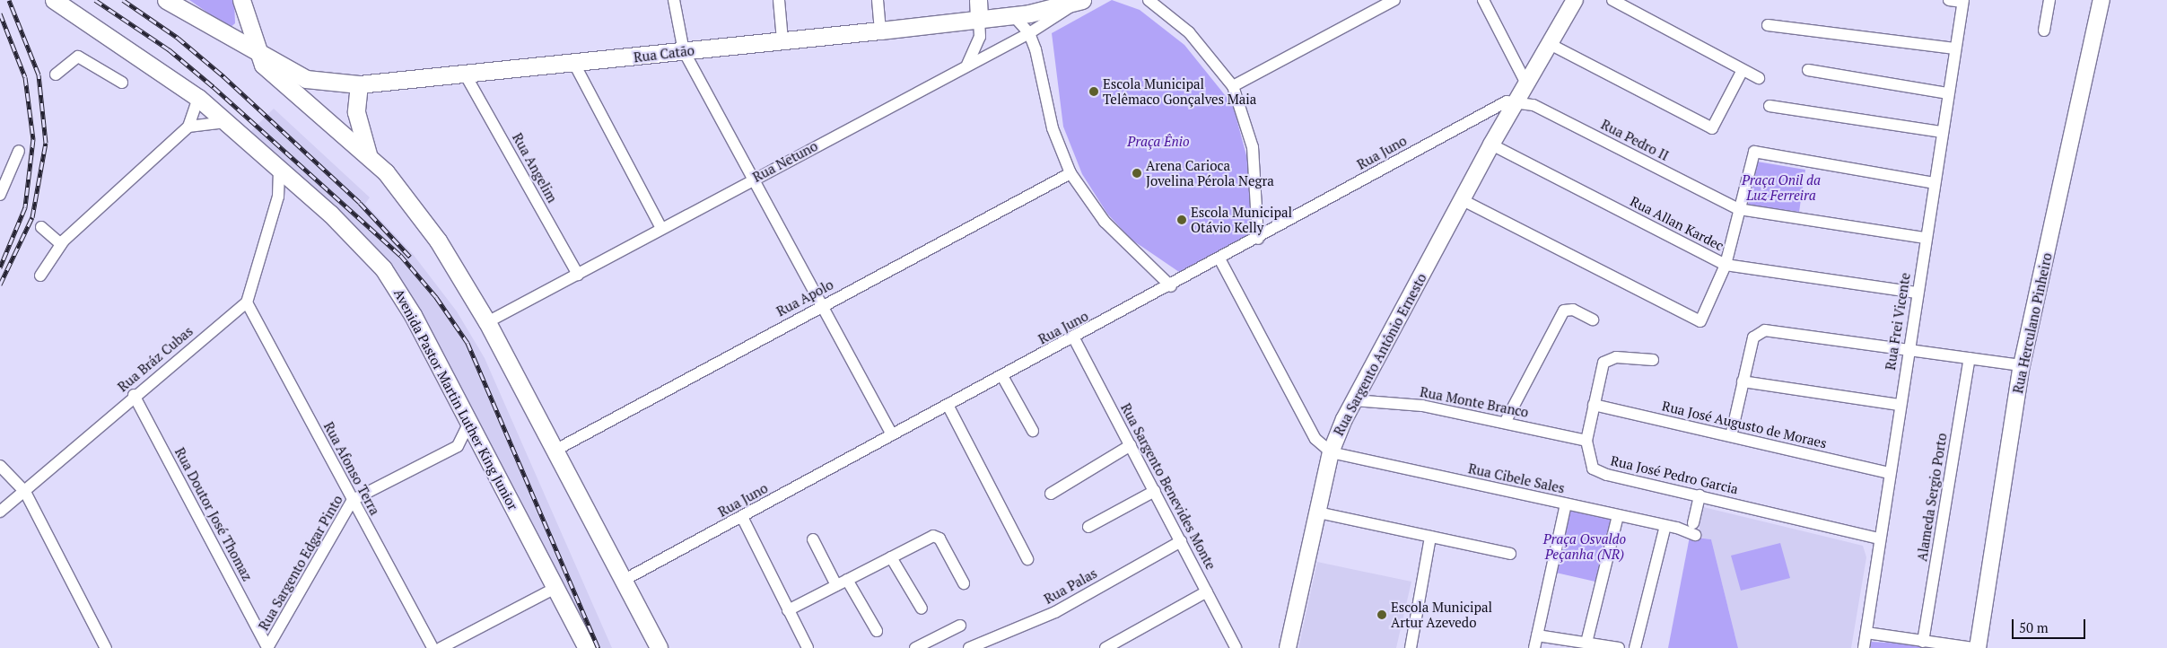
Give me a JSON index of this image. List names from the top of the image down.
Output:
{
  "streets": {
    "main road": ["Rua Catão", "Avenida Pastor Martin Luther King Junior"],
    "street": [
      "Rua Pedro II",
      "Rua Juno",
      "Rua Netuno",
      "Rua Angelim",
      "Rua Allan Kardec",
      "Rua Apolo",
      "Rua Frei Vicente",
      "Rua Herculano Pinheiro",
      "Rua Sargento Antônio Ernesto",
      "Rua Bráz Cubas",
      "Rua Monte Branco",
      "Rua José Augusto de Moraes",
      "Rua Afonso Terra",
      "Rua José Pedro Garcia",
      "Rua Cibele Sales",
      "Rua Sargento Benevides Monte",
      "Alameda Sergio Porto",
      "Rua Doutor José Thomaz",
      "Rua Sargento Edgar Pinto",
      "Rua Palas"
    ]
  },
  "crossings": [
    ["Rua Catão", "Rua Netuno"],
    ["Rua Catão", "Rua Angelim"],
    ["Rua Pedro II", "Rua Juno"],
    ["Rua Pedro II", "Rua Frei Vicente"],
    ["Rua Pedro II", "Rua Sargento Antônio Ernesto"],
    ["Rua Juno", "Rua Sargento Antônio Ernesto"],
    ["Rua Juno", "Rua Sargento Benevides Monte"],
    ["Rua Netuno", "Rua Angelim"],
    ["Rua Allan Kardec", "Rua Frei Vicente"],
    ["Rua Allan Kardec", "Rua Sargento Antônio Ernesto"],
    ["Rua Frei Vicente", "Rua José Augusto de Moraes"],
    ["Rua Frei Vicente", "Rua José Pedro Garcia"],
    ["Rua Sargento Antônio Ernesto", "Rua Monte Branco"],
    ["Rua Sargento Antônio Ernesto", "Rua Cibele Sales"],
    ["Rua Bráz Cubas", "Rua Afonso Terra"],
    ["Rua Bráz Cubas", "Rua Doutor José Thomaz"],
    ["Avenida Pastor Martin Luther King Junior", "Rua Sargento Edgar Pinto"],
    ["Rua Monte Branco", "Rua José Pedro Garcia"],
    ["Rua José Augusto de Moraes", "Rua José Pedro Garcia"],
    ["Rua Afonso Terra", "Rua Sargento Edgar Pinto"],
    ["Rua Sargento Benevides Monte", "Rua Palas"],
    ["Rua Doutor José Thomaz", "Rua Sargento Edgar Pinto"]
  ],
  "parks": ["Praça Ênio", "Praça Onil da Luz Ferreira", "Praça Osvaldo Peçanha (NR)"],
  "places": [
    "Escola Municipal Telêmaco Gonçalves Maia",
    "Arena Carioca Jovelina Pérola Negra",
    "Escola Municipal Otávio Kelly",
    "Escola Municipal Artur Azevedo"
  ],
  "scale_bar": "50 m"
}
